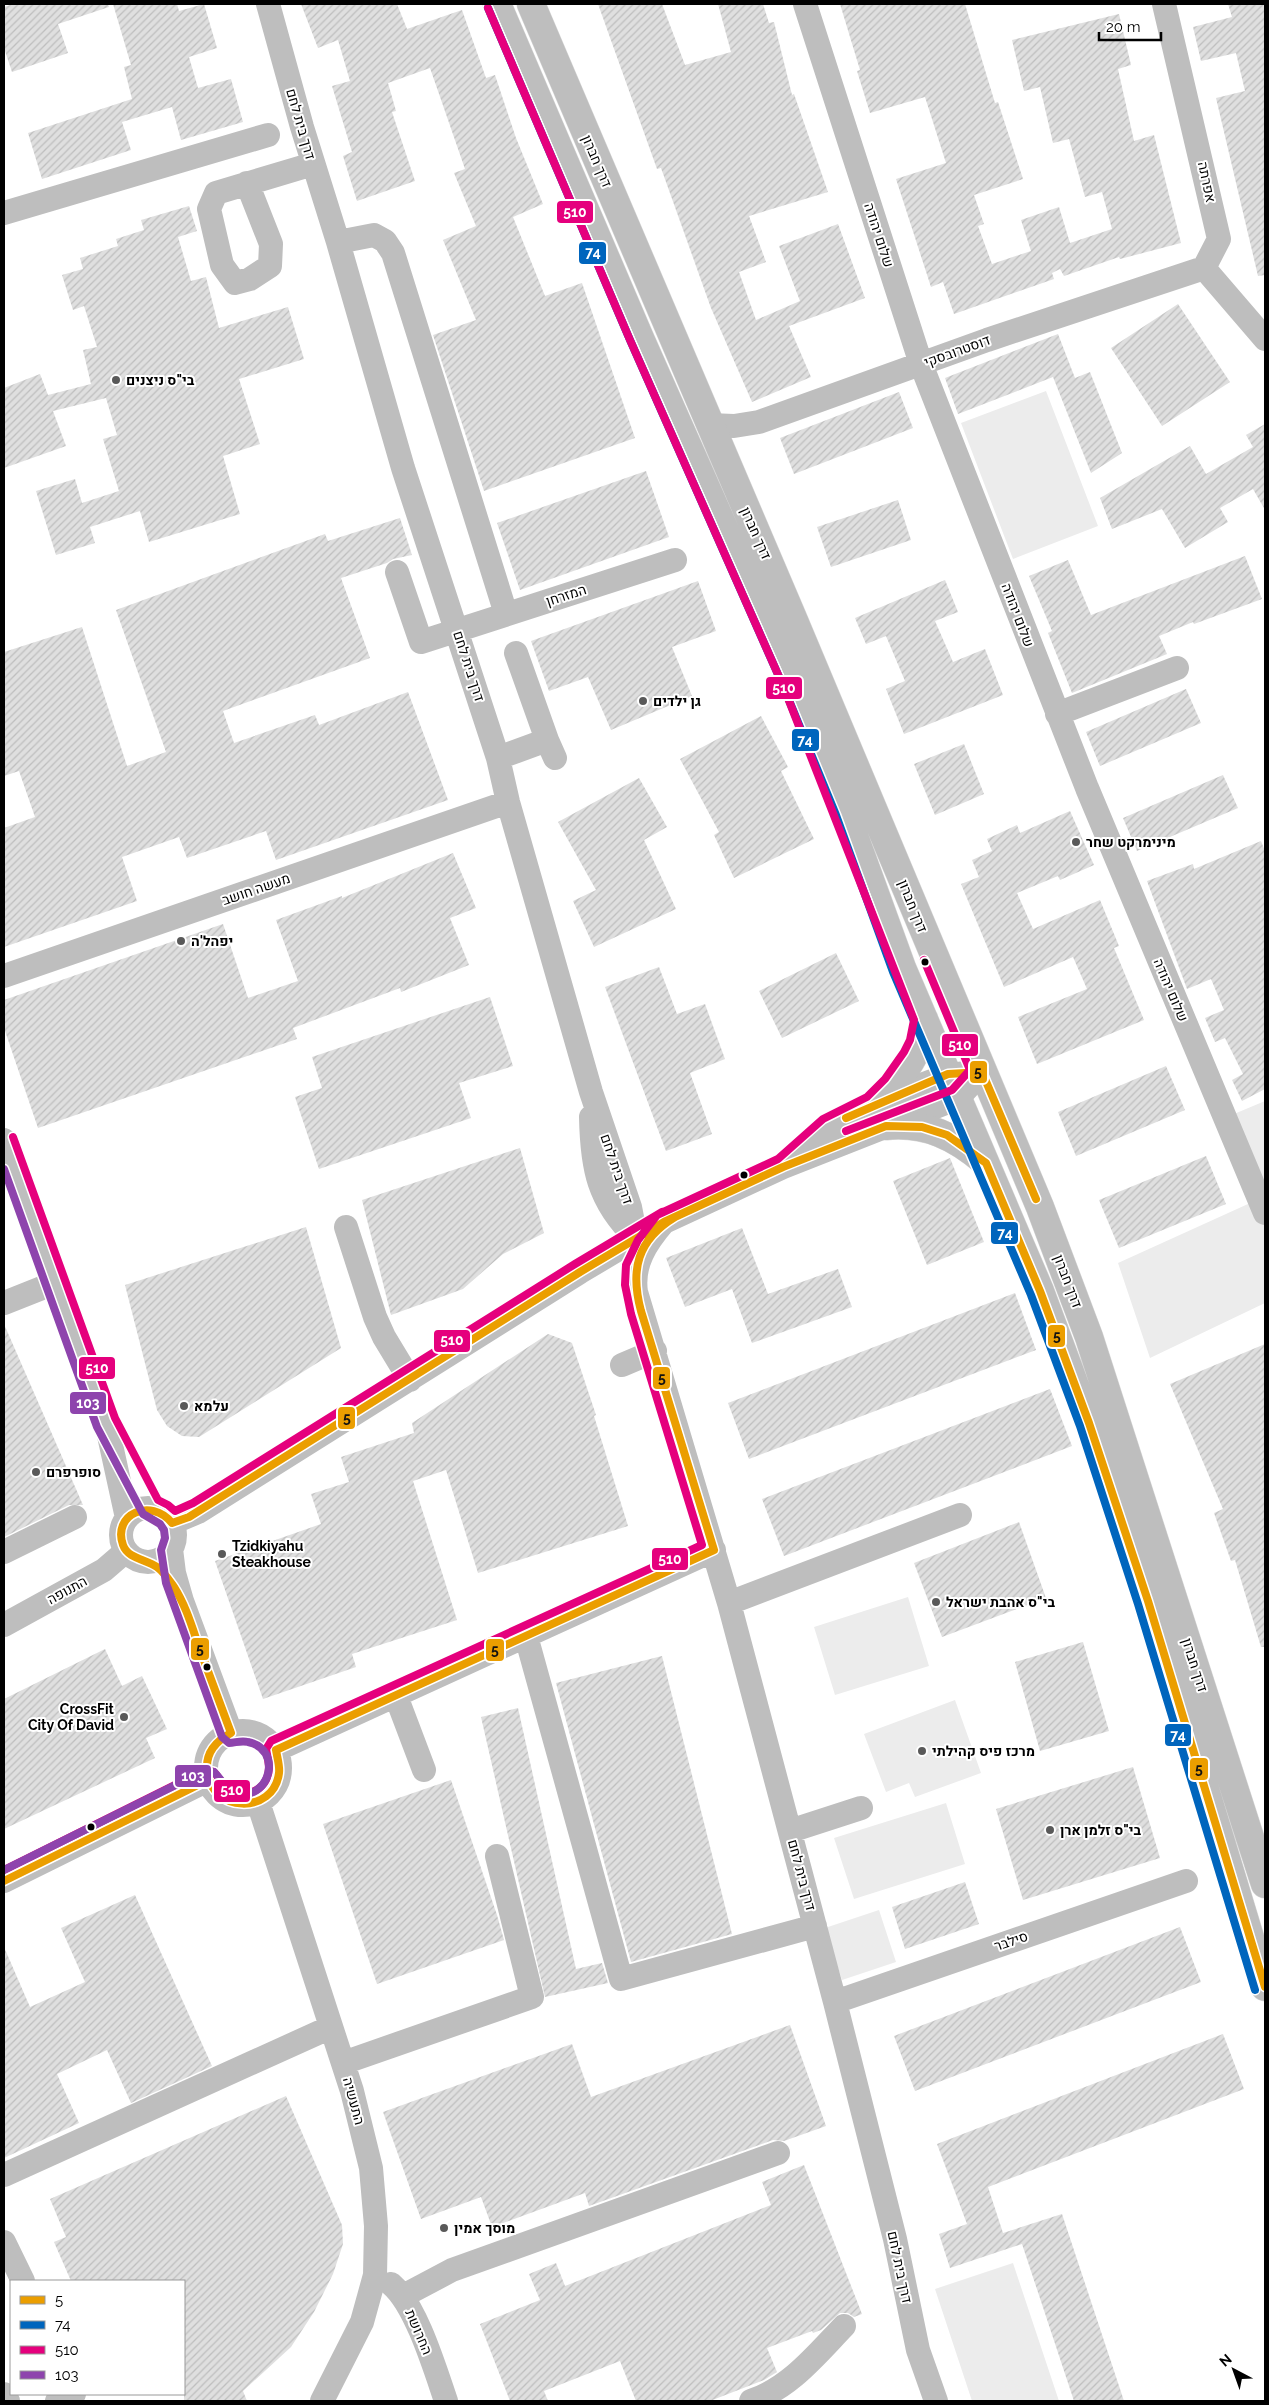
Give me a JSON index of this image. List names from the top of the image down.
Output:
{
  "streets": {
    "highway": ["דרך חברון"],
    "street": [
      "דרך בית לחם",
      "אפרתה",
      "שלום יהודה",
      "דוסטרובסקי",
      "המזרחן",
      "מעשה חושב",
      "התנופה",
      "סילבר",
      "התעשיה",
      "החרושת"
    ]
  },
  "crossings": [
    ["דרך בית לחם", "המזרחן"],
    ["דרך בית לחם", "מעשה חושב"],
    ["דרך בית לחם", "סילבר"],
    ["דרך חברון", "דוסטרובסקי"],
    ["אפרתה", "דוסטרובסקי"],
    ["שלום יהודה", "דוסטרובסקי"],
    ["התעשיה", "החרושת"]
  ],
  "places": [
    "בי\"ס ניצנים",
    "גן ילדים",
    "מינימרקט שחר",
    "יפהל'ה",
    "עלמא",
    "סופרפרם",
    "Tzidkiyahu Steakhouse",
    "בי\"ס אהבת ישראל",
    "CrossFit City Of David",
    "מרכז פיס קהילתי",
    "בי\"ס זלמן ארן",
    "מוסך אמין"
  ],
  "lines": [
    "transit line 74",
    "transit line 510",
    "transit line 5",
    "transit line 103"
  ],
  "legend": [
    "5",
    "74",
    "510",
    "103"
  ],
  "scale_bar": "20 m",
  "north": "top left"
}
